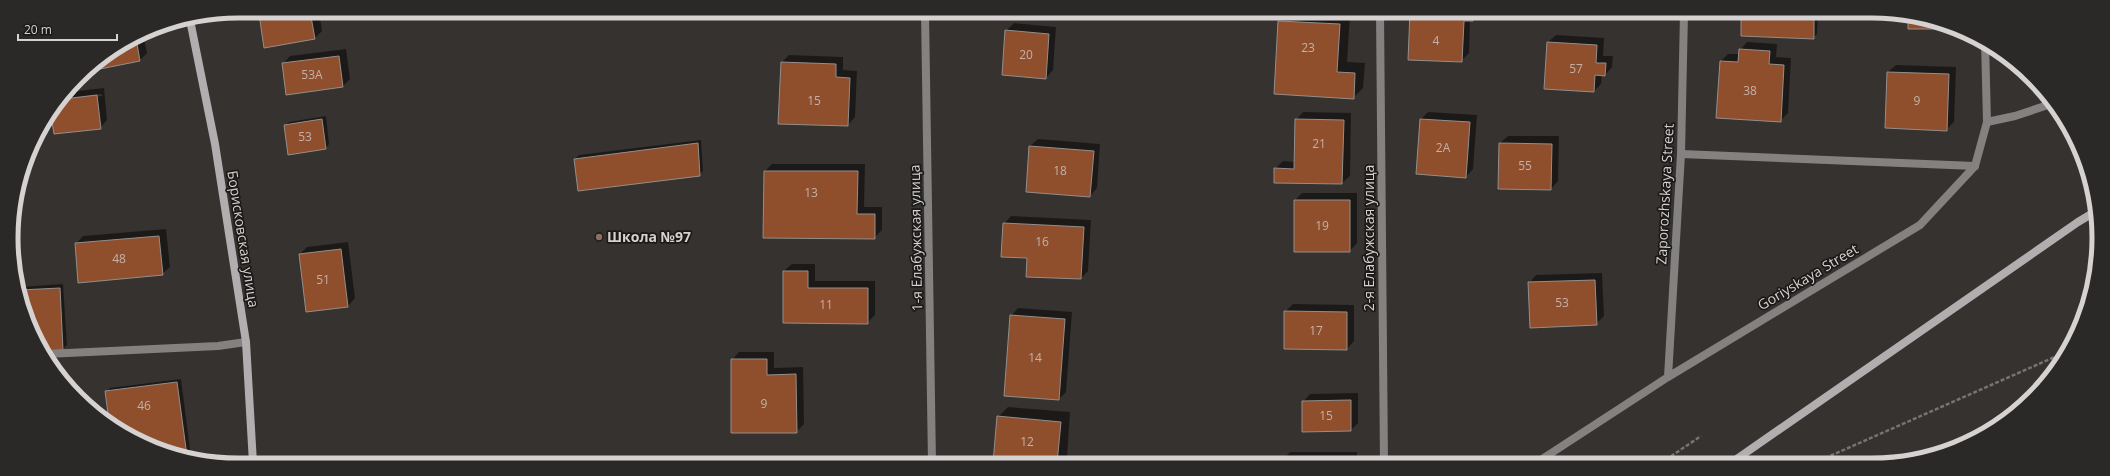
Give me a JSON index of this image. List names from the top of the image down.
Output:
{
  "streets": {
    "main road": ["Борисковская улица"],
    "street": [
      "Zaporozhskaya Street",
      "1-я Елабужская улица",
      "2-я Елабужская улица",
      "Goriyskaya Street"
    ]
  },
  "crossings": [
    ["Zaporozhskaya Street", "Goriyskaya Street"]
  ],
  "places": ["Школа №97"],
  "house_numbers": [
    "4",
    "23",
    "20",
    "57",
    "53А",
    "38",
    "15",
    "9",
    "53",
    "21",
    "2А",
    "55",
    "18",
    "13",
    "19",
    "16",
    "48",
    "51",
    "53",
    "11",
    "17",
    "14",
    "9",
    "46",
    "15",
    "12"
  ],
  "scale_bar": "20 m"
}
